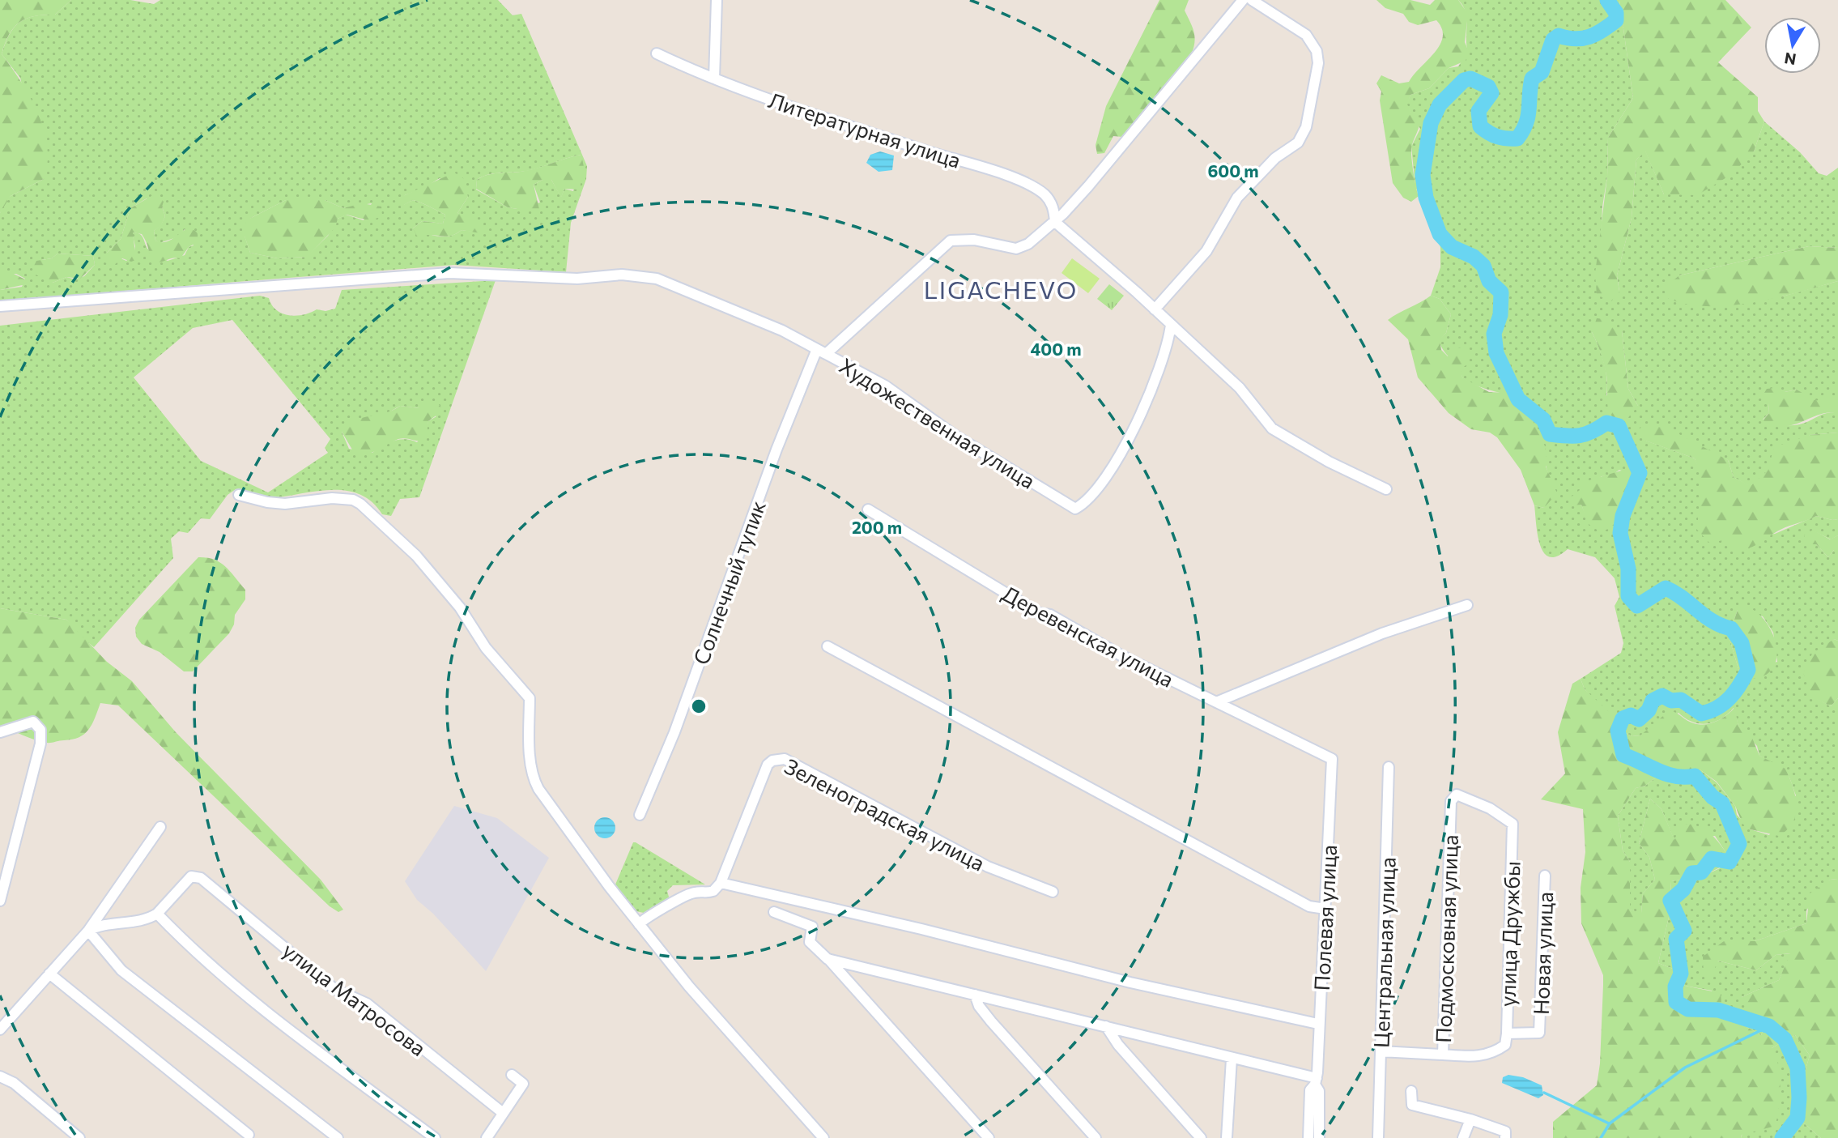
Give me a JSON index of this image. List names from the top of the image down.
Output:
{
  "streets": {
    "street": [
      "Литературная улица",
      "Художественная улица",
      "Солнечный тупик",
      "Деревенская улица",
      "Зеленоградская улица",
      "Полевая улица",
      "улица Дружбы",
      "Подмосковная улица",
      "Центральная улица",
      "Новая улица",
      "улица Матросова"
    ]
  },
  "crossings": [
    ["Художественная улица", "Солнечный тупик"],
    ["Деревенская улица", "Полевая улица"],
    ["улица Дружбы", "Подмосковная улица"],
    ["улица Дружбы", "Новая улица"],
    ["Подмосковная улица", "Центральная улица"]
  ],
  "districts": ["LIGACHEVO"],
  "north": "bottom",
  "rings": ["600 m", "400 m", "200 m"]
}
